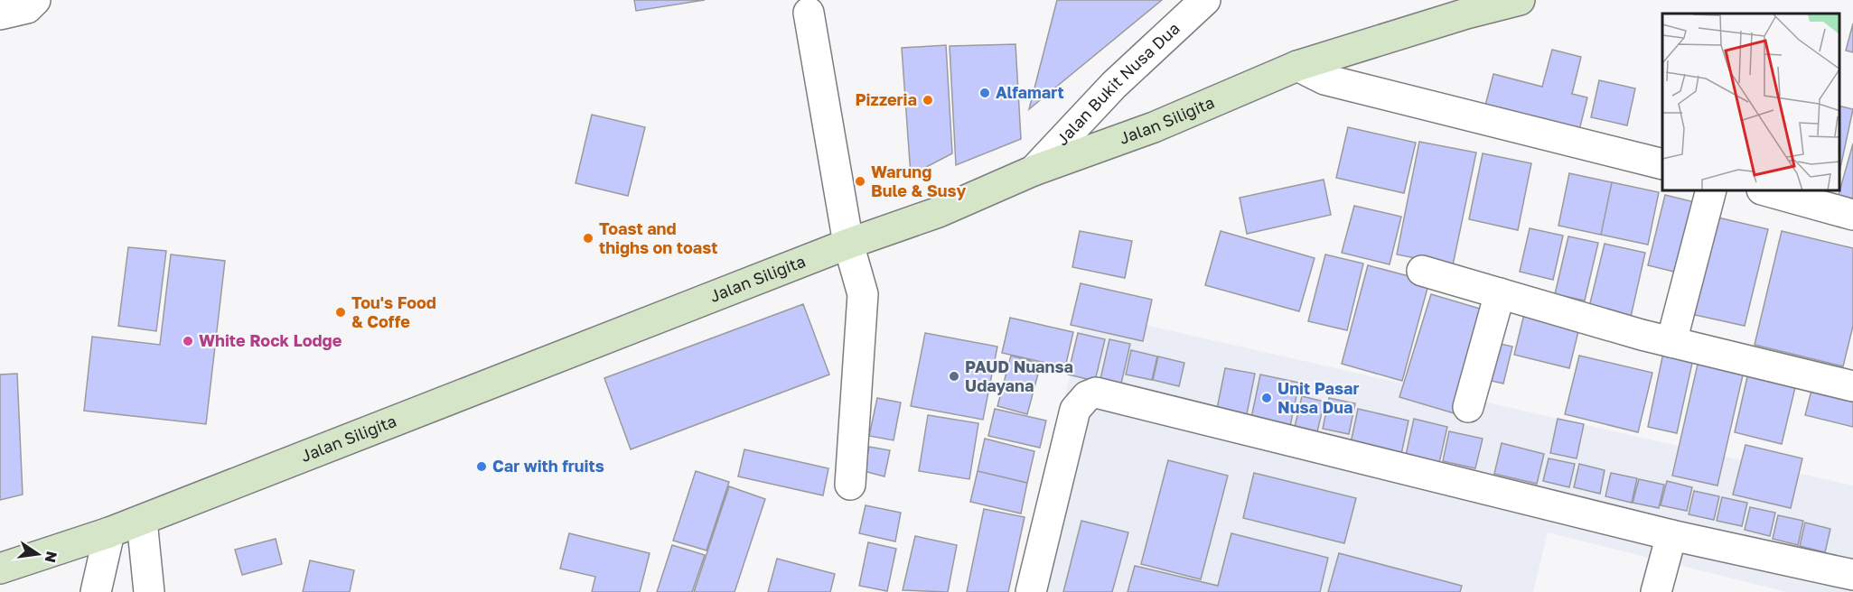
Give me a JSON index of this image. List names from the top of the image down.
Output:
{
  "streets": {
    "main road": ["Jalan Siligita"],
    "street": ["Jalan Bukit Nusa Dua"]
  },
  "crossings": [
    ["Jalan Bukit Nusa Dua", "Jalan Siligita"]
  ],
  "places": [
    "Alfamart",
    "Pizzeria",
    "Warung Bule & Susy",
    "Toast and thighs on toast",
    "Tou's Food & Coffe",
    "White Rock Lodge",
    "PAUD Nuansa Udayana",
    "Unit Pasar Nusa Dua",
    "Car with fruits"
  ],
  "north": "right"
}
